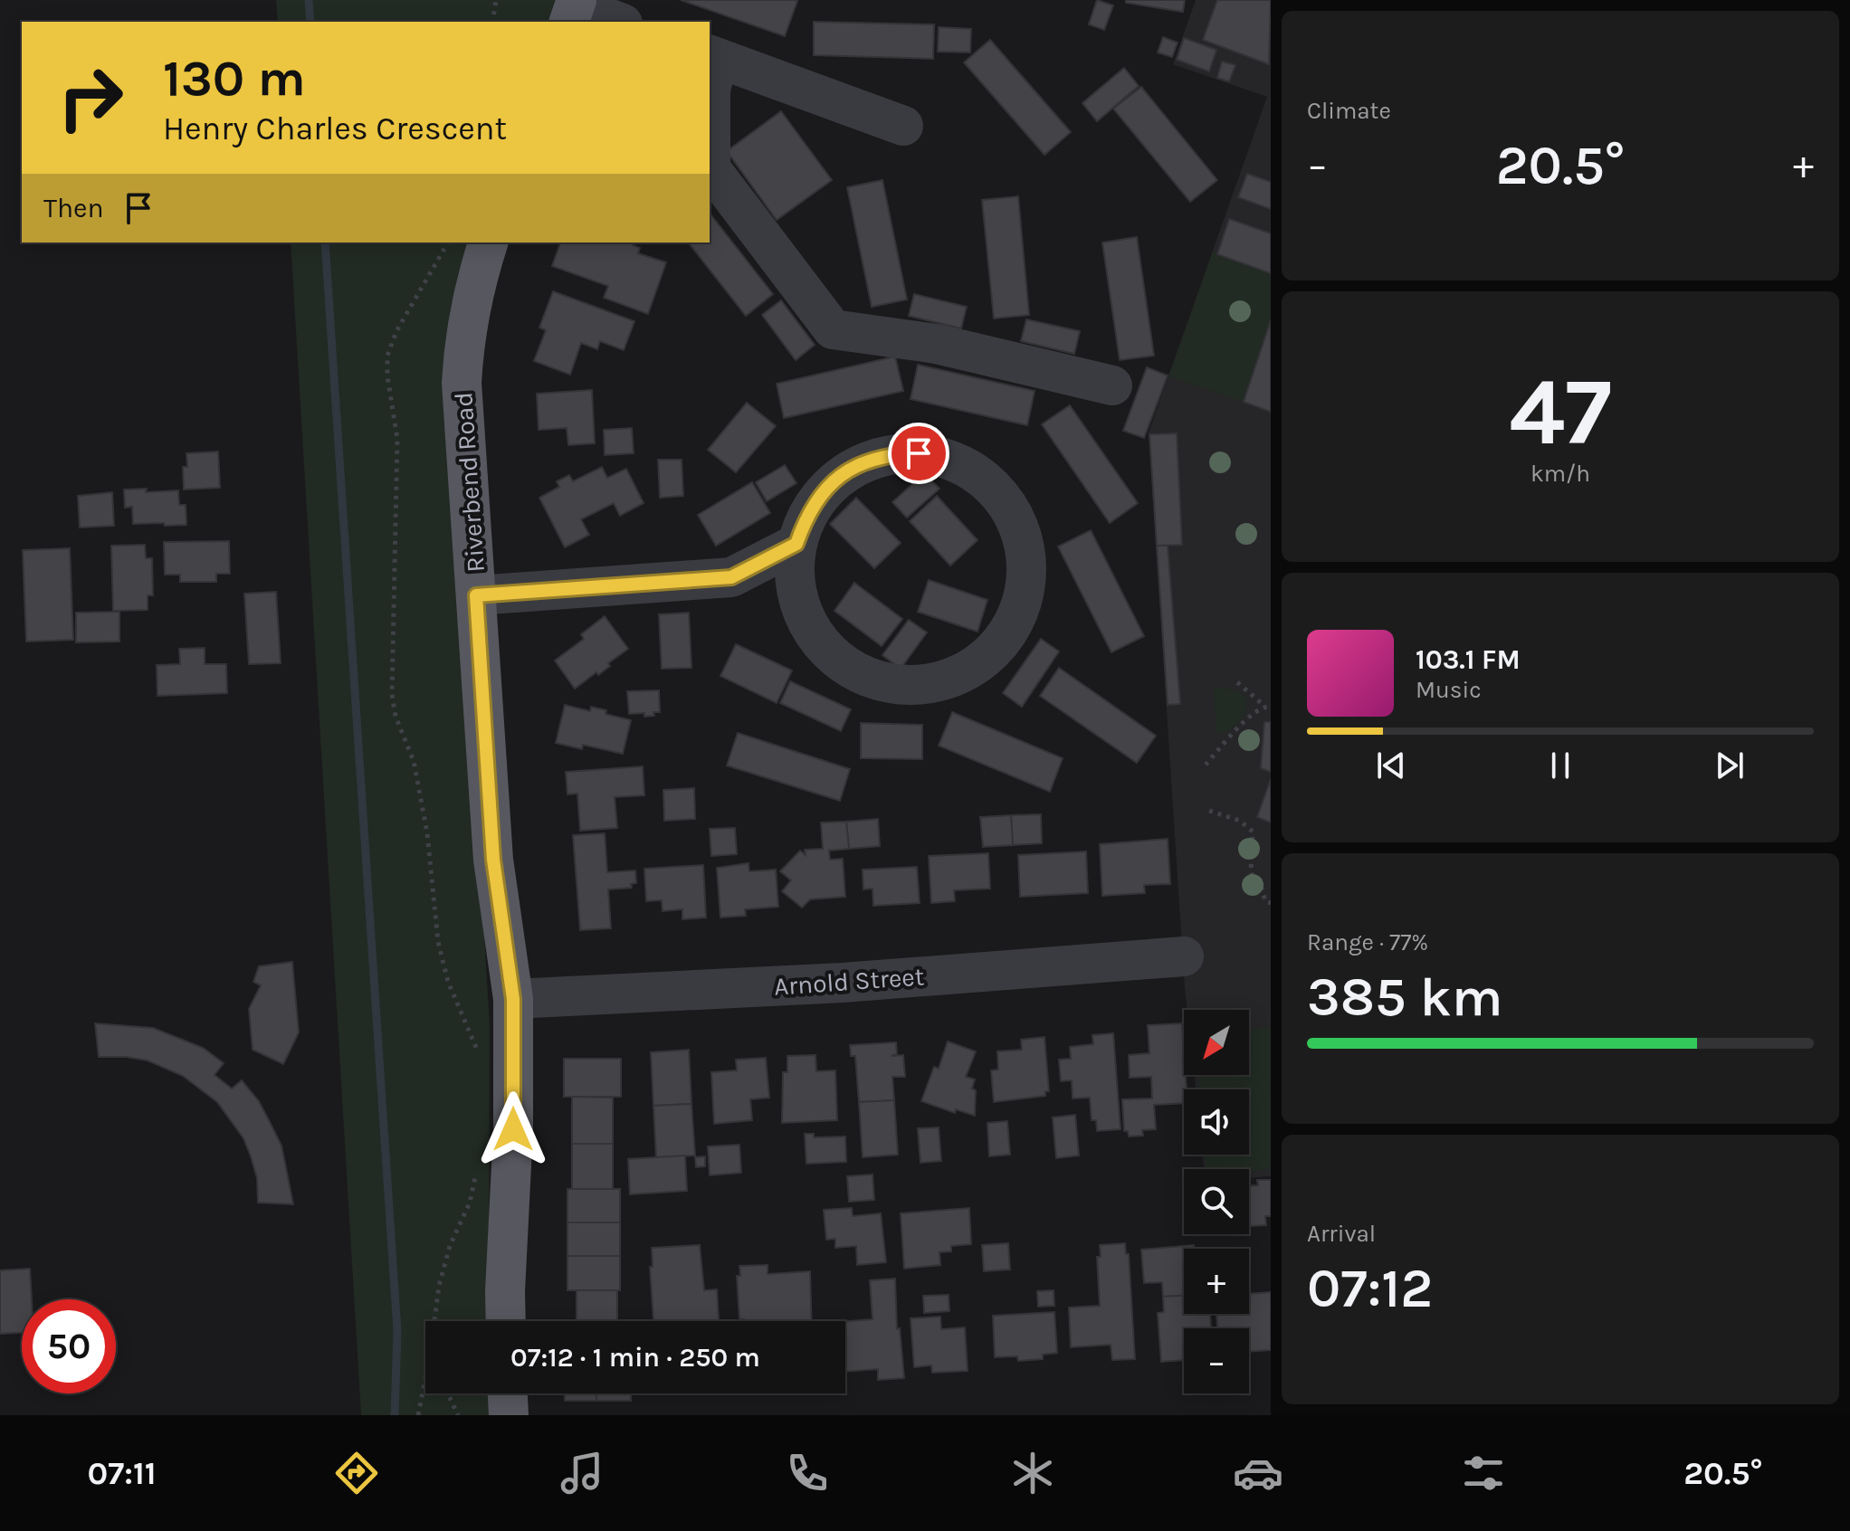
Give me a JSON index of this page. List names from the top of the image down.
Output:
{
  "streets": {
    "main road": ["Riverbend Road"],
    "street": ["Arnold Street"]
  },
  "crossings": [
    ["Riverbend Road", "Arnold Street"]
  ],
  "north": "bottom left",
  "page": {
    "tile": [
      "Climate",
      ["47", "km/h"],
      ["Range · 77%", "385 km"],
      ["Arrival", "07:12"]
    ],
    "turn": ["130 m", "Henry Charles Crescent"],
    "heat": ["−", "20.5°", "+"],
    "then": "Then",
    "song": ["103.1 FM", "Music"],
    "map_buttons": ["+", "−"],
    "limit": "50",
    "trip": "07:12 · 1 min · 250 m",
    "tabs": ["07:11", "20.5°"]
  }
}
